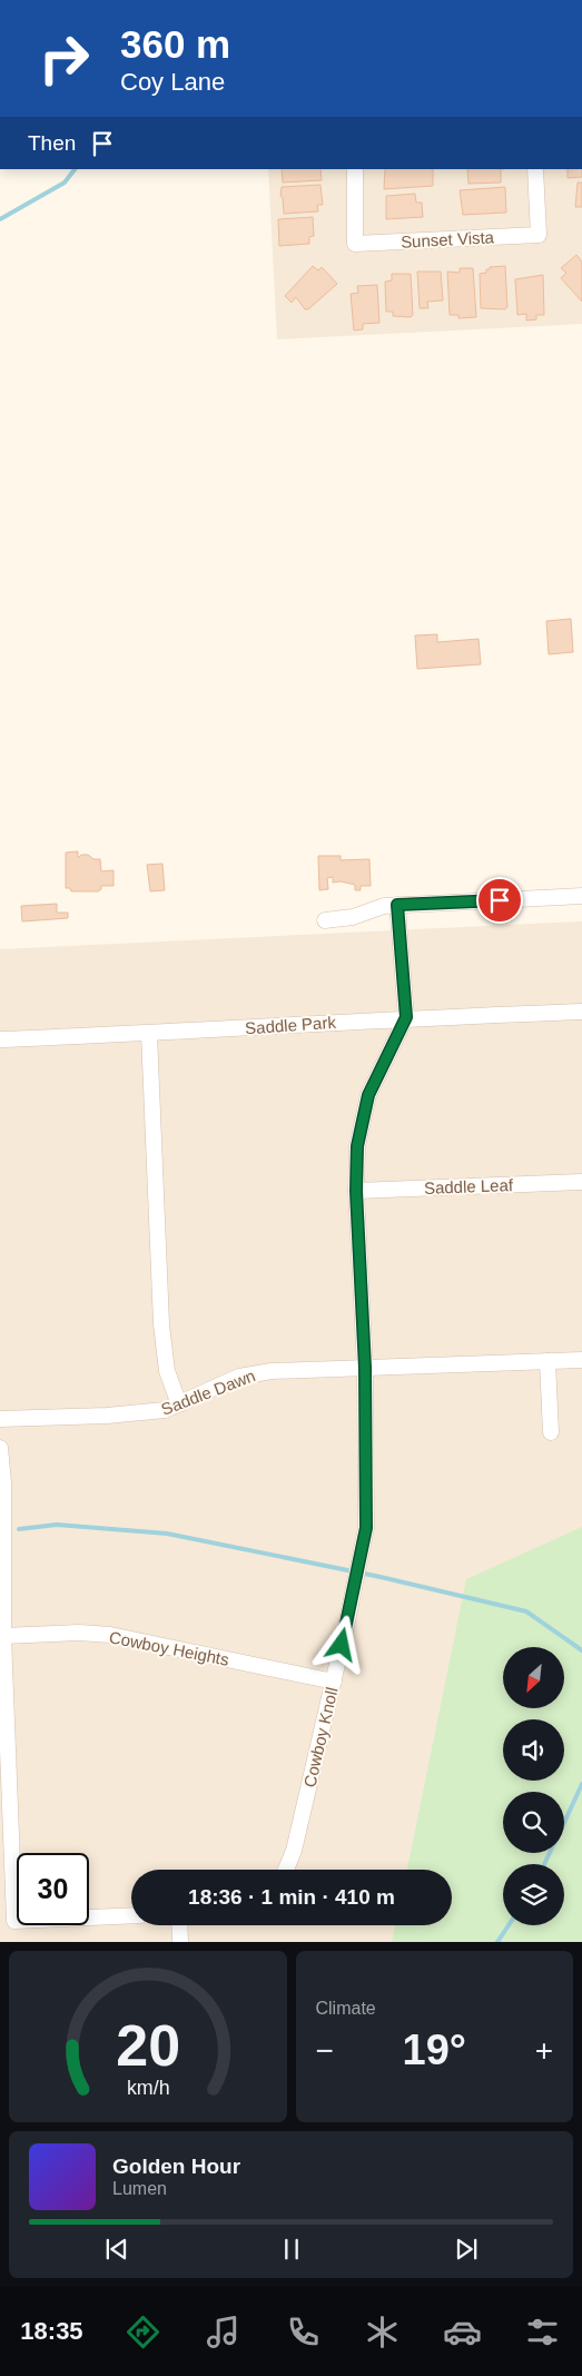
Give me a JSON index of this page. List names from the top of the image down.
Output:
{
  "streets": {
    "street": [
      "Sunset Vista",
      "Saddle Park",
      "Saddle Leaf",
      "Saddle Dawn",
      "Cowboy Heights",
      "Cowboy Knoll"
    ]
  },
  "crossings": [
    ["Saddle Park", "Cowboy Knoll"],
    ["Saddle Leaf", "Cowboy Knoll"],
    ["Saddle Dawn", "Cowboy Knoll"],
    ["Cowboy Heights", "Cowboy Knoll"]
  ],
  "north": "bottom left",
  "page": {
    "turn": ["360 m", "Coy Lane"],
    "then": "Then",
    "limit": "30",
    "trip": "18:36 · 1 min · 410 m",
    "tile": "Climate",
    "heat": ["−", "19°", "+"],
    "song": ["Golden Hour", "Lumen"],
    "tabs": "18:35",
    "gauge": ["20", "km/h"]
  }
}
